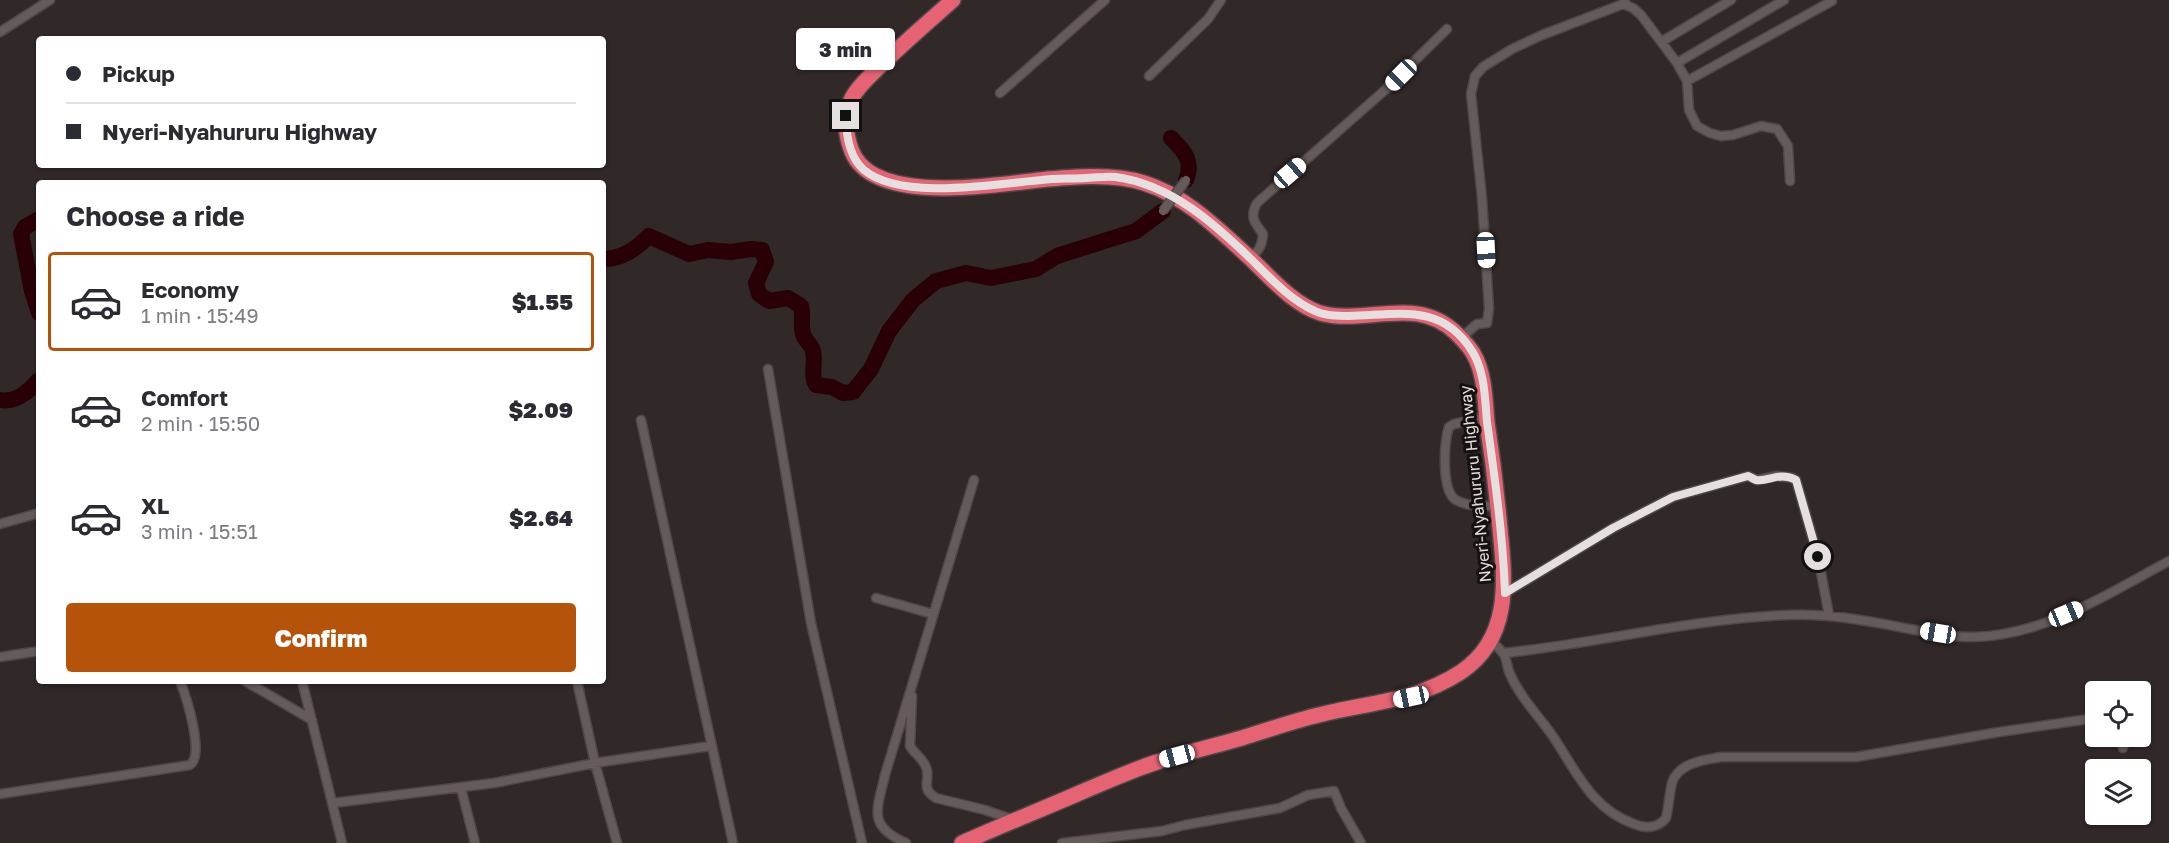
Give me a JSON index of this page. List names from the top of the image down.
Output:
{
  "streets": {
    "highway": ["Nyeri-Nyahururu Highway"]
  },
  "page": {
    "bubble": "3 min",
    "banner": ["Pickup", "Nyeri-Nyahururu Highway"],
    "heading": "Choose a ride",
    "list": [
      {
        "name": "Economy",
        "note": "1 min · 15:49",
        "value": "$1.55"
      },
      {
        "name": "Comfort",
        "note": "2 min · 15:50",
        "value": "$2.09"
      },
      {
        "name": "XL",
        "note": "3 min · 15:51",
        "value": "$2.64"
      }
    ],
    "buttons": "Confirm"
  }
}
